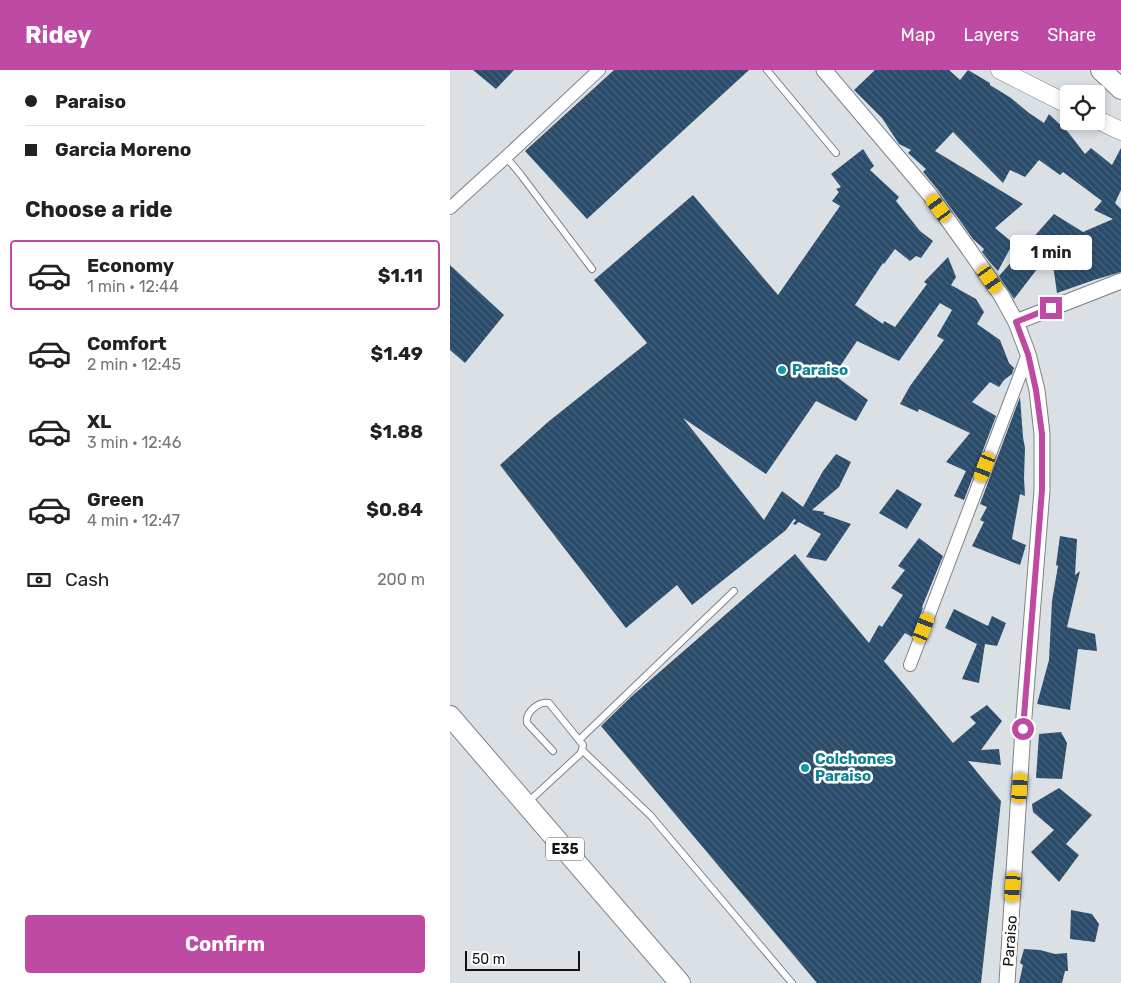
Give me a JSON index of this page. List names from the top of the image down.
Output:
{
  "streets": {
    "highway": ["E35"],
    "street": ["Paraiso"]
  },
  "places": ["Paraiso", "Colchones Paraiso"],
  "scale_bar": "50 m",
  "page": {
    "header": "Ridey",
    "nav": ["Map", "Layers", "Share"],
    "banner": ["Paraiso", "Garcia Moreno"],
    "heading": "Choose a ride",
    "bubble": "1 min",
    "list": [
      {
        "name": "Economy",
        "note": "1 min · 12:44",
        "value": "$1.11"
      },
      {
        "name": "Comfort",
        "note": "2 min · 12:45",
        "value": "$1.49"
      },
      {
        "name": "XL",
        "note": "3 min · 12:46",
        "value": "$1.88"
      },
      {
        "name": "Green",
        "note": "4 min · 12:47",
        "value": "$0.84"
      }
    ],
    "pay": ["Cash", "200 m"],
    "buttons": "Confirm",
    "scale": "50 m"
  }
}
